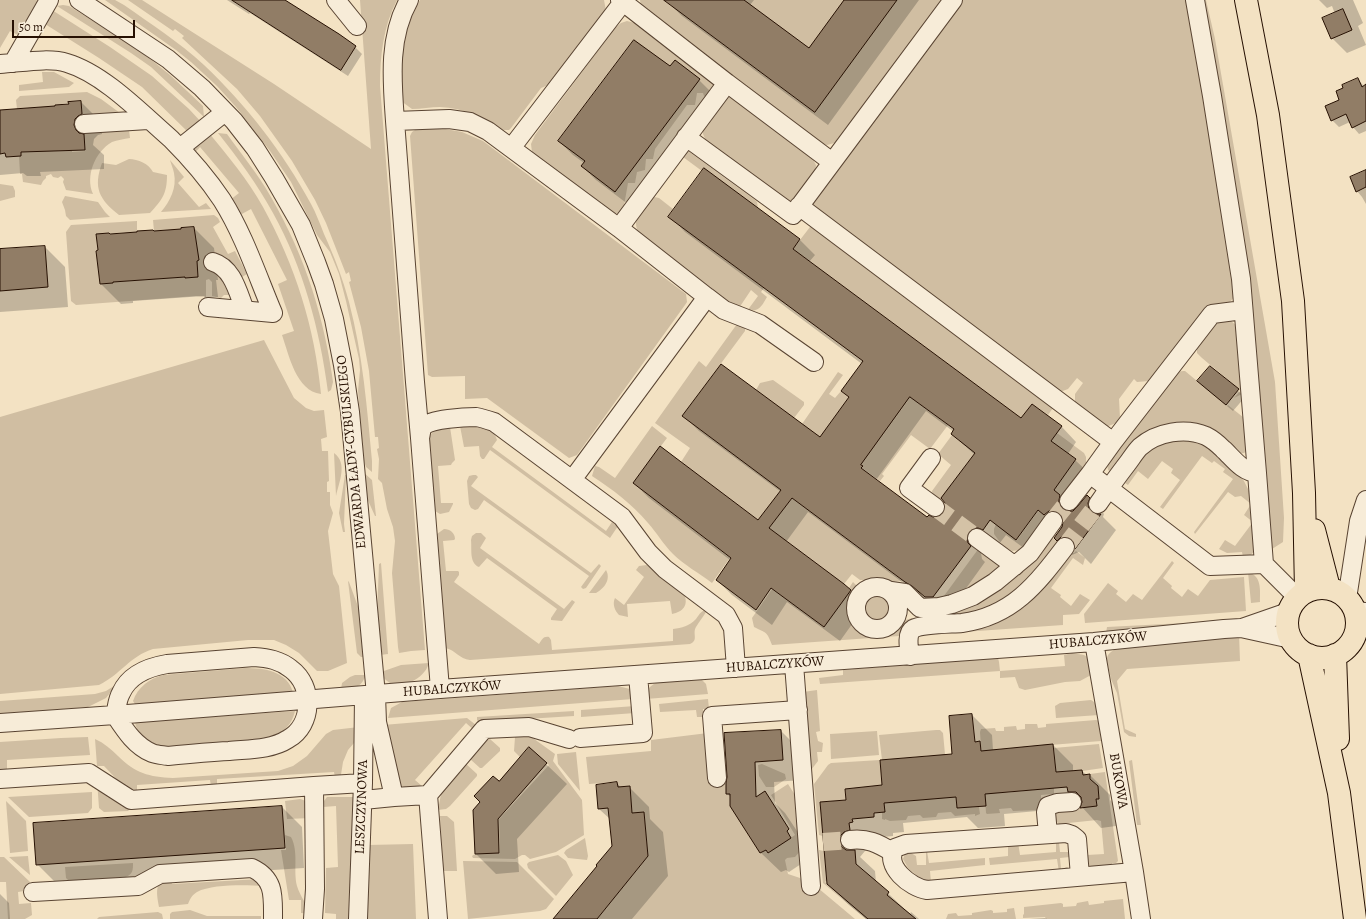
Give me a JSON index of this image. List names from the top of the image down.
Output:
{
  "streets": {
    "street": [
      "EDWARDA ŁADY-CYBULSKIEGO",
      "HUBALCZYKÓW",
      "BUKOWA",
      "LESZCZYNOWA"
    ]
  },
  "crossings": [
    ["EDWARDA ŁADY-CYBULSKIEGO", "HUBALCZYKÓW"],
    ["EDWARDA ŁADY-CYBULSKIEGO", "LESZCZYNOWA"],
    ["HUBALCZYKÓW", "BUKOWA"],
    ["HUBALCZYKÓW", "LESZCZYNOWA"]
  ],
  "scale_bar": "50 m"
}
